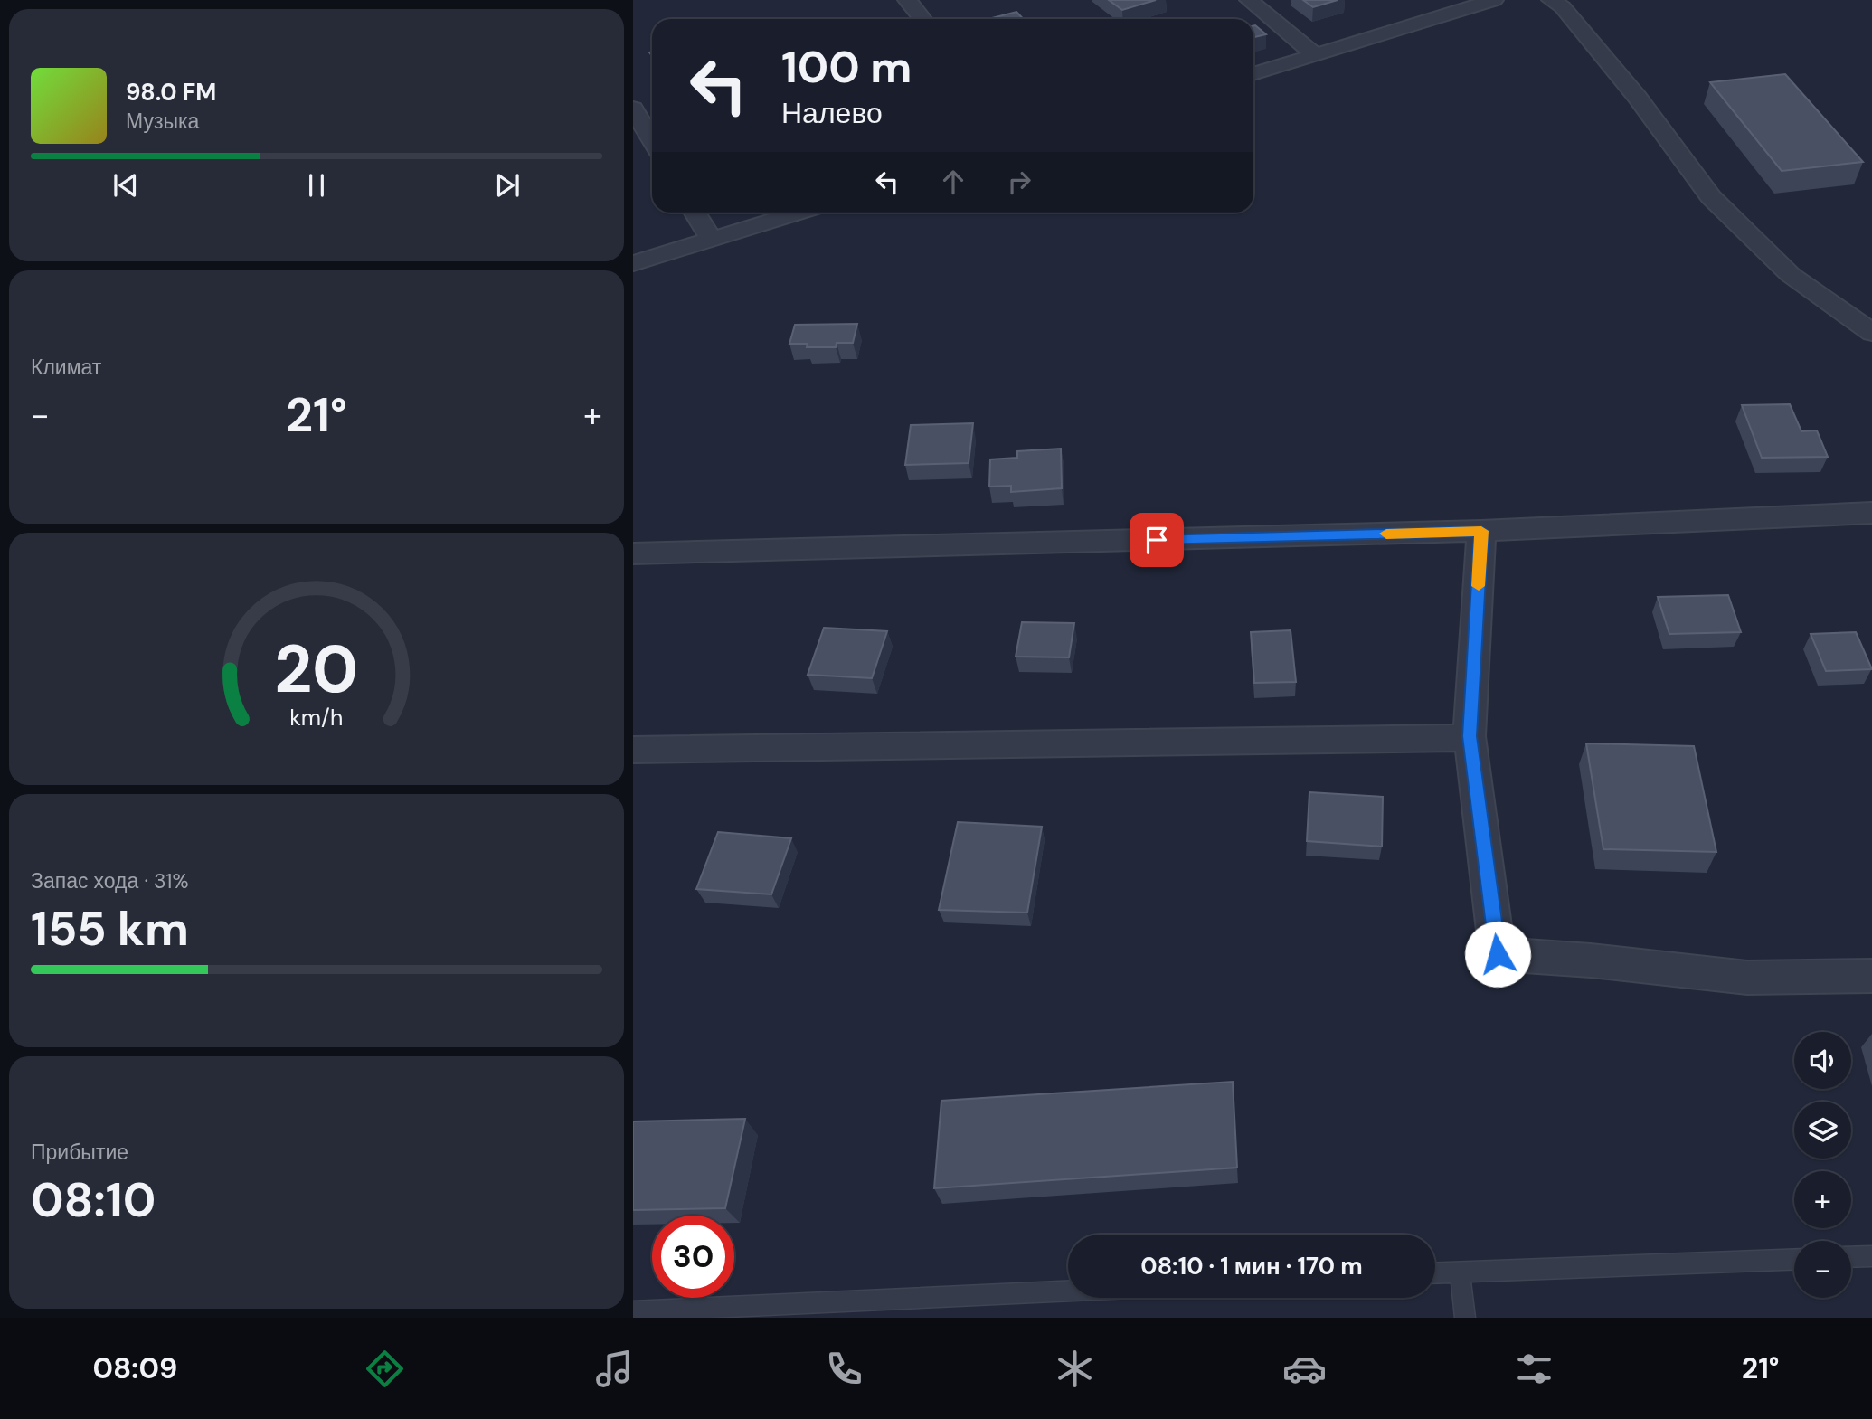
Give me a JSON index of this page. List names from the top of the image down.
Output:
{
  "page": {
    "turn": ["100 m", "Налево"],
    "song": ["98.0 FM", "Музыка"],
    "tile": [
      "Климат",
      ["Запас хода · 31%", "155 km"],
      ["Прибытие", "08:10"]
    ],
    "heat": ["−", "21°", "+"],
    "map_buttons": ["+", "−"],
    "limit": "30",
    "trip": "08:10 · 1 мин · 170 m",
    "tabs": ["08:09", "21°"],
    "gauge": ["20", "km/h"]
  }
}
